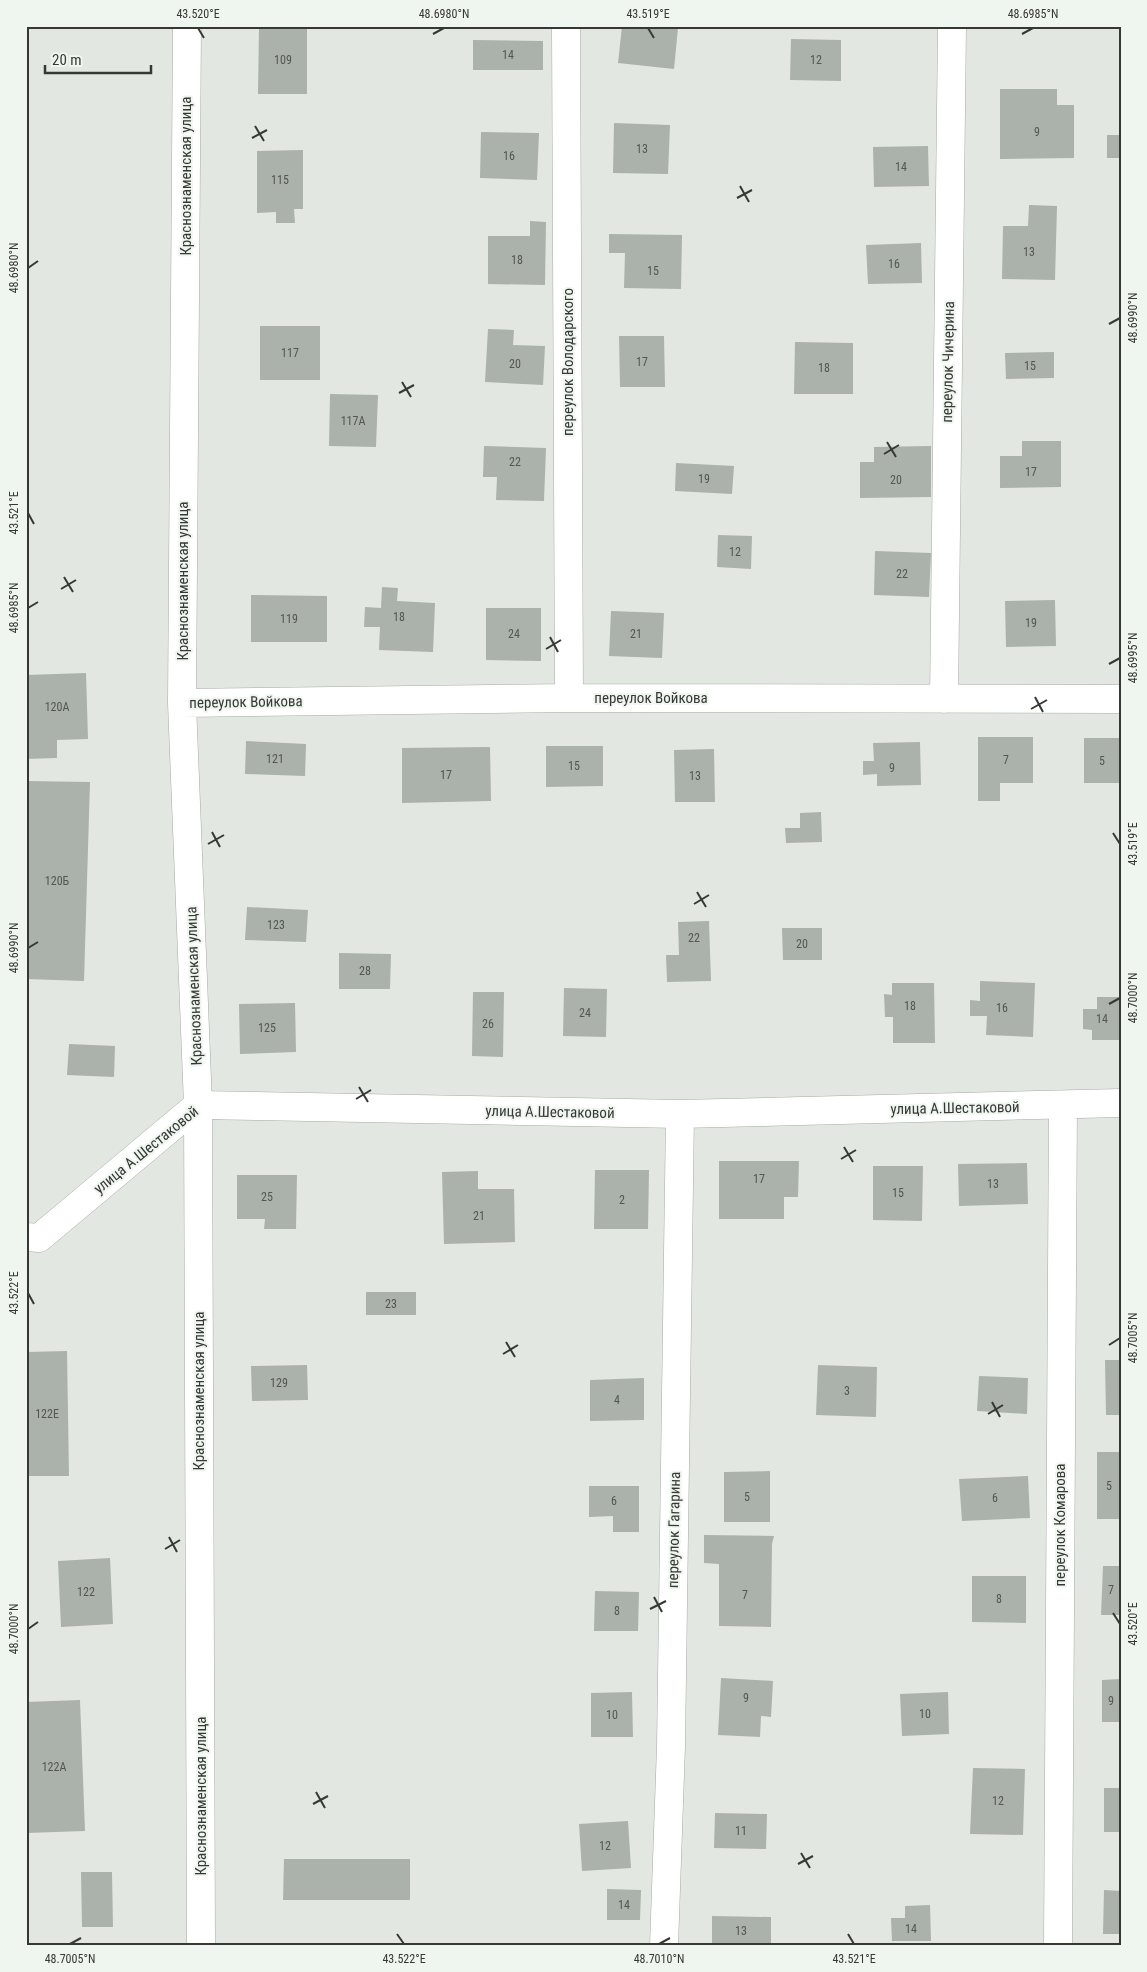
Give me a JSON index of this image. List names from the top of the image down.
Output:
{
  "streets": {
    "street": [
      "Краснознаменская улица",
      "переулок Володарского",
      "переулок Чичерина",
      "переулок Войкова",
      "улица А.Шестаковой",
      "переулок Комарова",
      "переулок Гагарина"
    ]
  },
  "crossings": [
    ["Краснознаменская улица", "переулок Войкова"],
    ["Краснознаменская улица", "улица А.Шестаковой"],
    ["переулок Володарского", "переулок Войкова"],
    ["переулок Чичерина", "переулок Войкова"],
    ["улица А.Шестаковой", "переулок Комарова"],
    ["улица А.Шестаковой", "переулок Гагарина"]
  ],
  "house_numbers": [
    "14",
    "109",
    "12",
    "9",
    "13",
    "16",
    "14",
    "115",
    "13",
    "18",
    "16",
    "15",
    "117",
    "17",
    "20",
    "15",
    "18",
    "117А",
    "22",
    "17",
    "19",
    "20",
    "12",
    "22",
    "18",
    "119",
    "19",
    "24",
    "21",
    "120А",
    "121",
    "7",
    "5",
    "15",
    "9",
    "17",
    "13",
    "120Б",
    "123",
    "22",
    "20",
    "28",
    "18",
    "16",
    "24",
    "14",
    "26",
    "125",
    "17",
    "13",
    "15",
    "25",
    "2",
    "21",
    "23",
    "129",
    "3",
    "4",
    "122Е",
    "5",
    "5",
    "6",
    "6",
    "7",
    "122",
    "7",
    "8",
    "8",
    "9",
    "9",
    "10",
    "10",
    "122А",
    "12",
    "11",
    "12",
    "14",
    "14",
    "13"
  ],
  "scale_bar": "20 m",
  "coordinates": [
    "43.520°E",
    "48.6980°N",
    "43.519°E",
    "48.6985°N",
    "48.6990°N",
    "43.521°E",
    "48.6995°N",
    "48.7000°N",
    "43.522°E",
    "48.7005°N",
    "48.7010°N"
  ]
}
